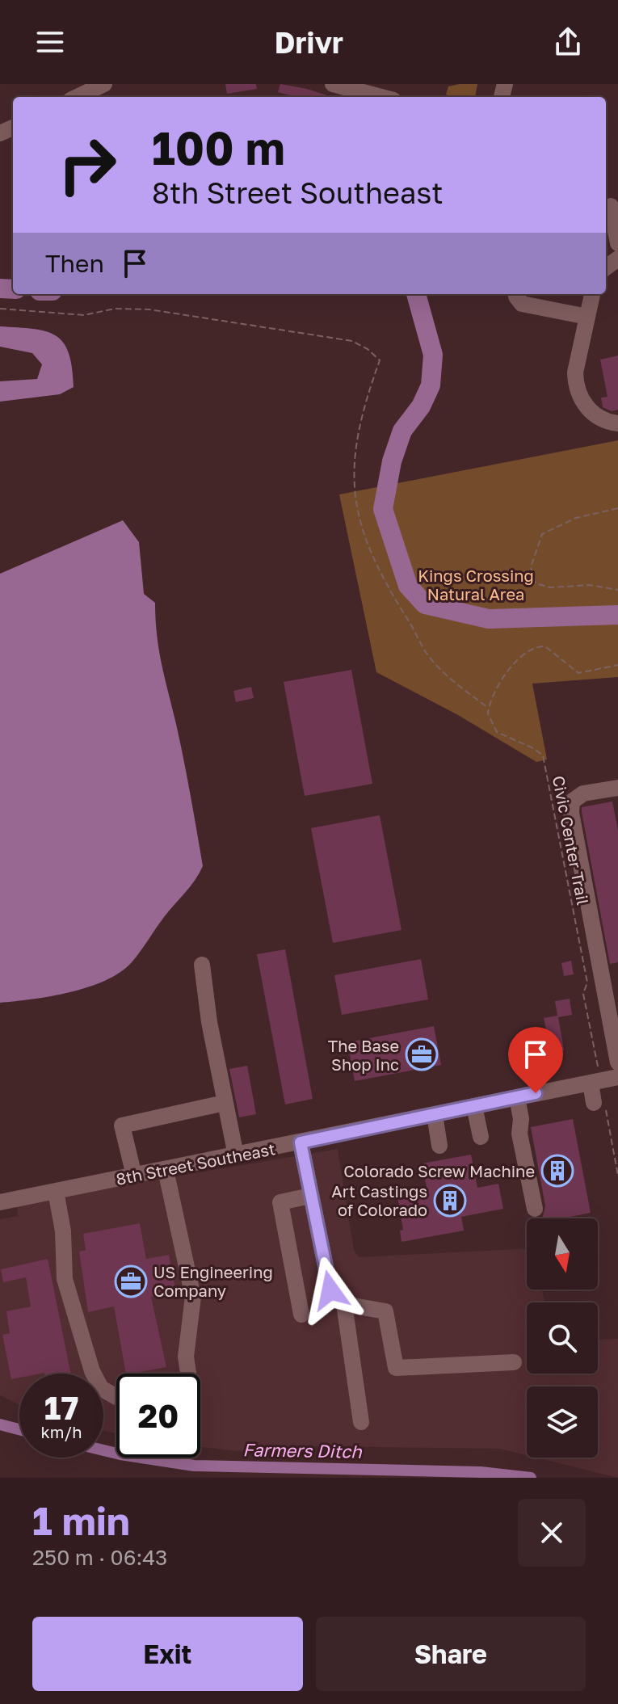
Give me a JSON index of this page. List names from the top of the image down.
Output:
{
  "streets": {
    "street": ["8th Street Southeast"],
    "path": ["Civic Center Trail"]
  },
  "crossings": [
    ["Civic Center Trail", "8th Street Southeast"]
  ],
  "water": ["Farmers Ditch"],
  "parks": ["Kings Crossing Natural Area"],
  "places": {
    "office": ["The Base Shop Inc", "US Engineering Company"],
    "building": ["Colorado Screw Machine", "Art Castings of Colorado"]
  },
  "north": "bottom",
  "page": {
    "header": "Drivr",
    "turn": ["100 m", "8th Street Southeast"],
    "then": "Then",
    "speed": "17 km/h",
    "limit": "20",
    "heading": ["1 min", "250 m · 06:43"],
    "buttons": ["Exit", "Share"]
  }
}
